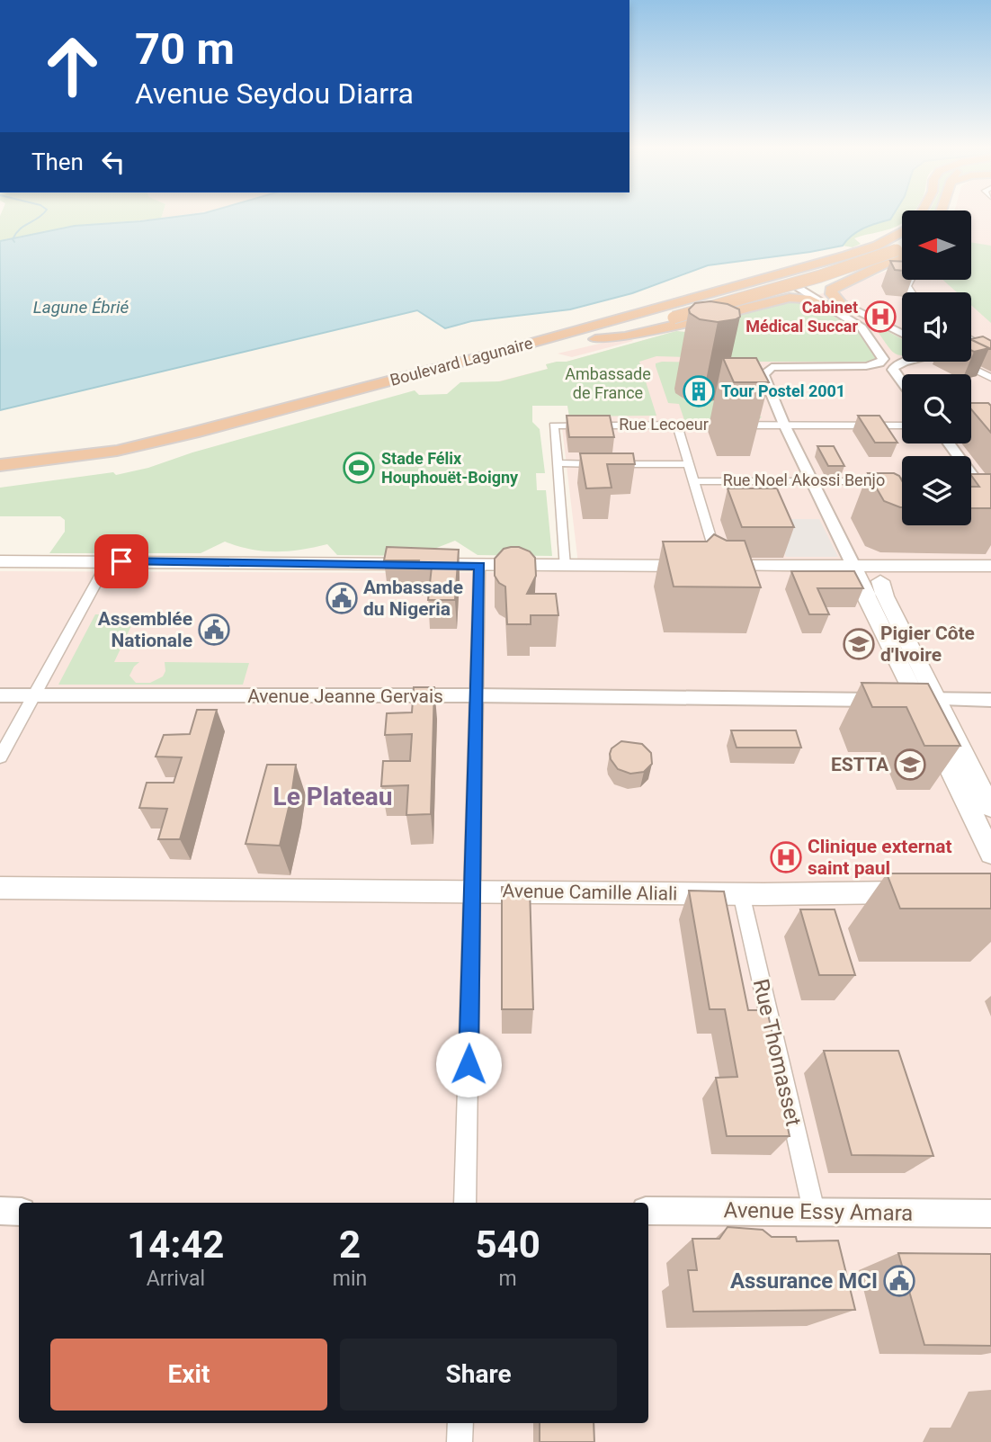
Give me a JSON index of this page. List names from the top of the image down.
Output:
{
  "streets": {
    "highway": ["Boulevard Lagunaire"],
    "main road": ["Avenue Camille Aliali"],
    "street": [
      "Rue Lecoeur",
      "Rue Noel Akossi Benjo",
      "Avenue Jeanne Gervais",
      "Rue Thomasset",
      "Avenue Essy Amara"
    ]
  },
  "crossings": [
    ["Avenue Camille Aliali", "Rue Thomasset"],
    ["Rue Thomasset", "Avenue Essy Amara"]
  ],
  "districts": ["Le Plateau"],
  "water": ["Lagune Ébrié"],
  "parks": ["Ambassade de France"],
  "places": {
    "hospital": ["Cabinet Médical Succar", "Clinique externat saint paul"],
    "building": ["Tour Postel 2001"],
    "sports": ["Stade Félix Houphouët-Boigny"],
    "public building": ["Ambassade du Nigeria", "Assemblée Nationale", "Assurance MCI"],
    "school or university": ["Pigier Côte d'Ivoire", "ESTTA"]
  },
  "north": "left",
  "page": {
    "turn": ["70 m", "Avenue Seydou Diarra"],
    "then": "Then",
    "eta": [
      "14:42",
      "Arrival",
      "2",
      "min",
      "540",
      "m"
    ],
    "buttons": ["Exit", "Share"]
  }
}
